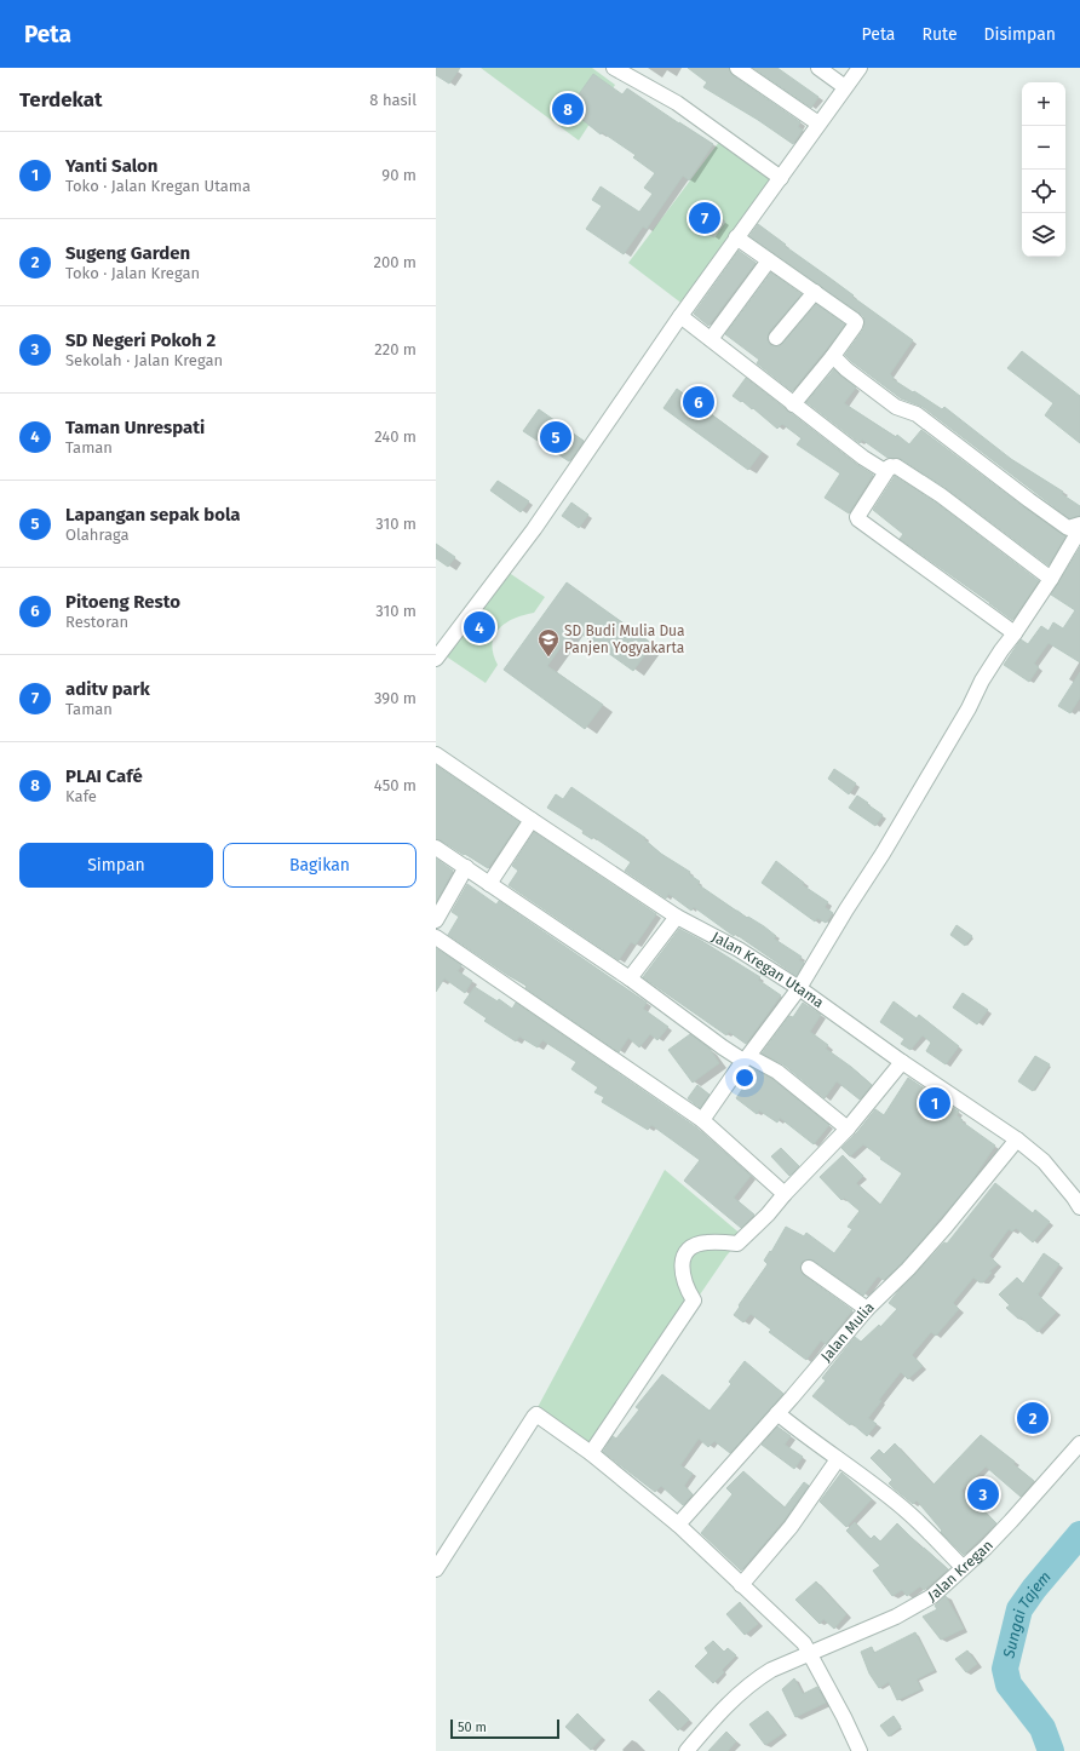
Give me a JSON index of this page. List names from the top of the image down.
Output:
{
  "streets": {
    "street": ["Jalan Kregan Utama", "Jalan Mulia", "Jalan Kregan"]
  },
  "crossings": [
    ["Jalan Kregan Utama", "Jalan Mulia"]
  ],
  "water": ["Sungai Tajem"],
  "places": {
    "school or university": ["SD Budi Mulia Dua Panjen Yogyakarta"]
  },
  "scale_bar": "50 m",
  "page": {
    "header": "Peta",
    "nav": ["Peta", "Rute", "Disimpan"],
    "heading": ["Terdekat", "8 hasil"],
    "map_buttons": ["+", "−"],
    "pins": [
      "8",
      "7",
      "6",
      "5",
      "4",
      "1",
      "2",
      "3"
    ],
    "list": [
      {
        "mark": "1",
        "name": "Yanti Salon",
        "note": "Toko · Jalan Kregan Utama",
        "value": "90 m"
      },
      {
        "mark": "2",
        "name": "Sugeng Garden",
        "note": "Toko · Jalan Kregan",
        "value": "200 m"
      },
      {
        "mark": "3",
        "name": "SD Negeri Pokoh 2",
        "note": "Sekolah · Jalan Kregan",
        "value": "220 m"
      },
      {
        "mark": "4",
        "name": "Taman Unrespati",
        "note": "Taman",
        "value": "240 m"
      },
      {
        "mark": "5",
        "name": "Lapangan sepak bola",
        "note": "Olahraga",
        "value": "310 m"
      },
      {
        "mark": "6",
        "name": "Pitoeng Resto",
        "note": "Restoran",
        "value": "310 m"
      },
      {
        "mark": "7",
        "name": "aditv park",
        "note": "Taman",
        "value": "390 m"
      },
      {
        "mark": "8",
        "name": "PLAI Café",
        "note": "Kafe",
        "value": "450 m"
      }
    ],
    "buttons": ["Simpan", "Bagikan"],
    "scale": "50 m"
  }
}
